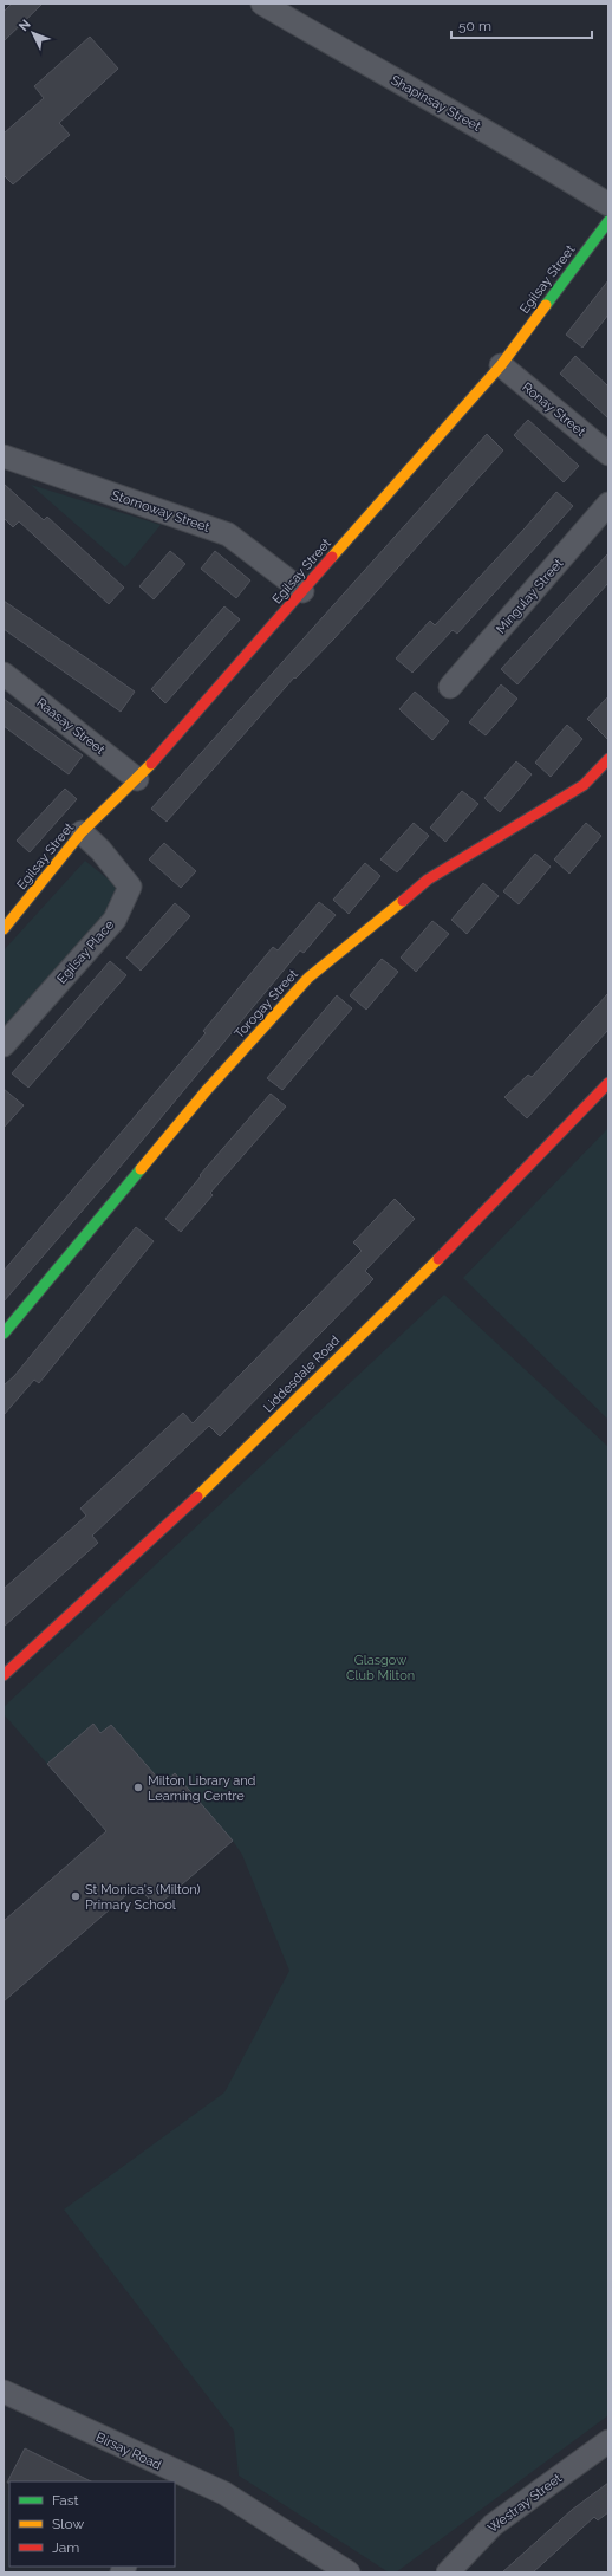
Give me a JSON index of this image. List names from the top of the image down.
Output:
{
  "streets": {
    "street": [
      "Shapinsay Street",
      "Egilsay Street",
      "Ronay Street",
      "Stornoway Street",
      "Mingulay Street",
      "Raasay Street",
      "Egilsay Place",
      "Torogay Street",
      "Liddesdale Road",
      "Birsay Road",
      "Westray Street"
    ]
  },
  "crossings": [
    ["Egilsay Street", "Ronay Street"],
    ["Egilsay Street", "Stornoway Street"],
    ["Egilsay Street", "Raasay Street"],
    ["Egilsay Street", "Egilsay Place"]
  ],
  "parks": ["Glasgow Club Milton"],
  "places": ["Milton Library and Learning Centre", "St Monica's (Milton) Primary School"],
  "legend": ["Fast", "Slow", "Jam"],
  "scale_bar": "50 m",
  "north": "top left"
}
